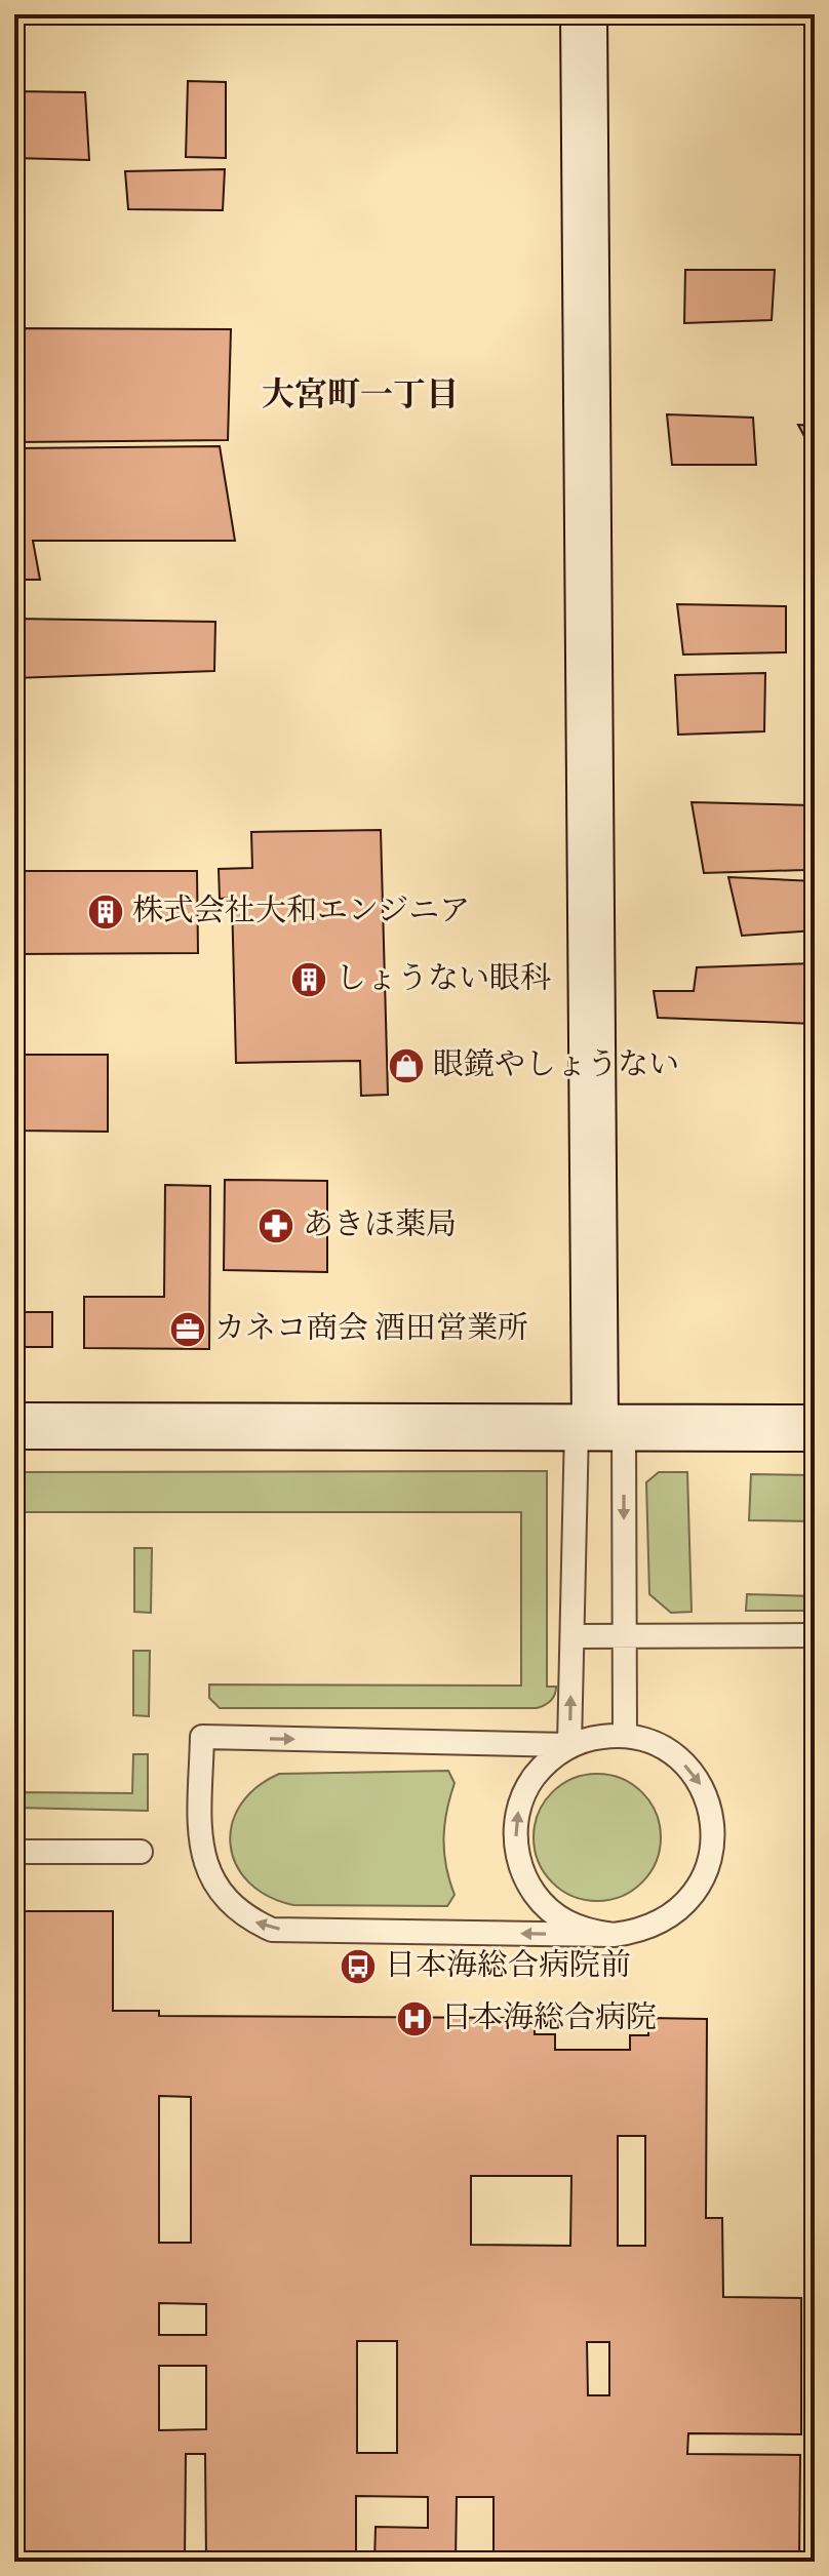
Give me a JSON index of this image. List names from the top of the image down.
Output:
{
  "districts": ["大宮町一丁目"],
  "places": {
    "building": ["株式会社大和エンジニア", "しょうない眼科"],
    "shop": ["眼鏡やしょうない"],
    "pharmacy": ["あきほ薬局"],
    "office": ["カネコ商会 酒田営業所"],
    "bus stop": ["日本海総合病院前"],
    "hospital": ["日本海総合病院"]
  }
}
